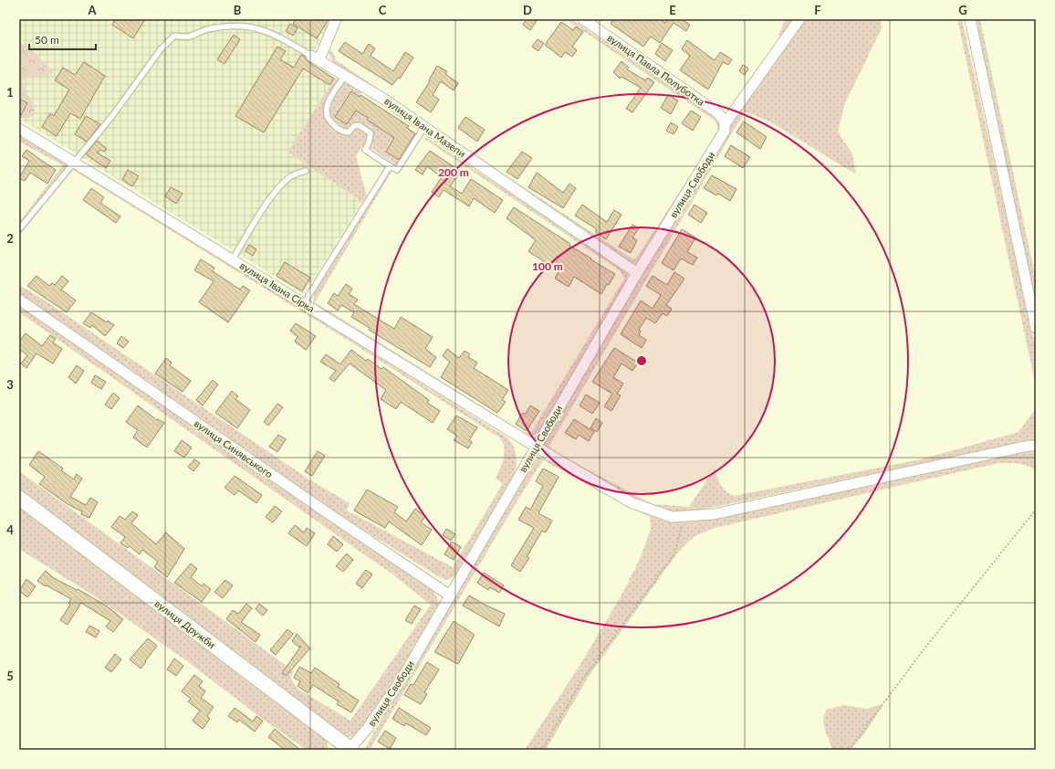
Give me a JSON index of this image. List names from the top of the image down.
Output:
{
  "streets": {
    "street": [
      "вулиця Павла Полуботка",
      "вулиця Івана Мазепи",
      "вулиця Свободи",
      "вулиця Івана Сірка",
      "вулиця Синявського",
      "вулиця Дружби"
    ]
  },
  "crossings": [
    ["вулиця Павла Полуботка", "вулиця Свободи"],
    ["вулиця Івана Мазепи", "вулиця Свободи"],
    ["вулиця Свободи", "вулиця Івана Сірка"],
    ["вулиця Свободи", "вулиця Синявського"],
    ["вулиця Свободи", "вулиця Дружби"]
  ],
  "scale_bar": "50 m",
  "grid": {
    "columns": [
      "A",
      "B",
      "C",
      "D",
      "E",
      "F",
      "G"
    ],
    "rows": [
      "1",
      "2",
      "3",
      "4",
      "5"
    ]
  },
  "rings": ["200 m", "100 m"]
}
